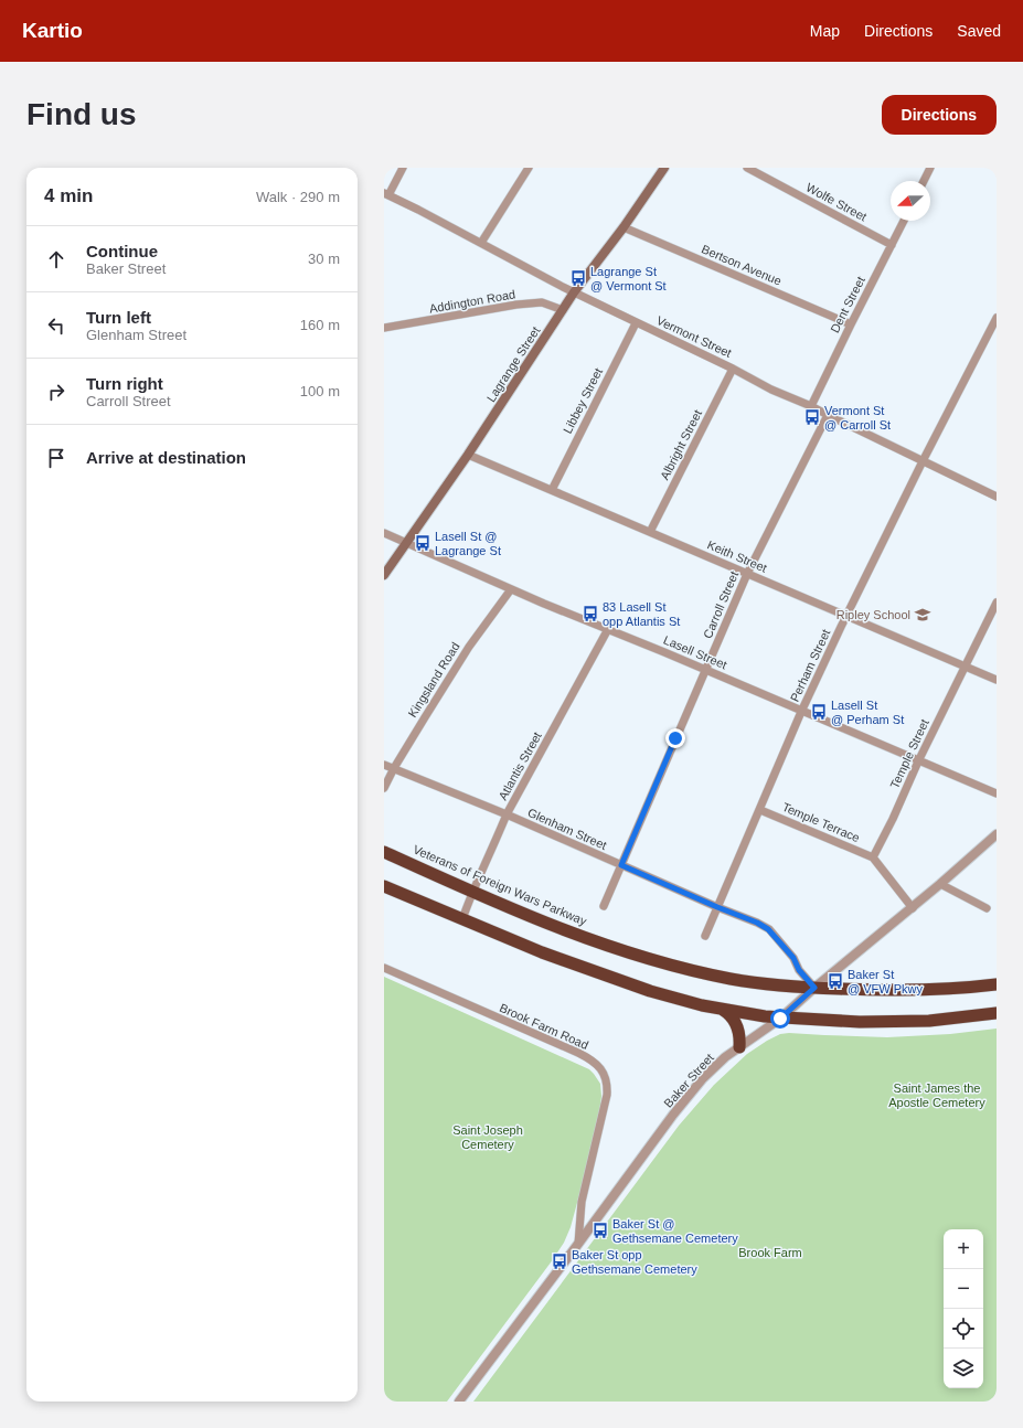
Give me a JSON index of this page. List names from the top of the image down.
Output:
{
  "streets": {
    "highway": ["Veterans of Foreign Wars Parkway"],
    "main road": ["Lagrange Street"],
    "street": [
      "Wolfe Street",
      "Bertson Avenue",
      "Addington Road",
      "Dent Street",
      "Vermont Street",
      "Libbey Street",
      "Albright Street",
      "Keith Street",
      "Carroll Street",
      "Lasell Street",
      "Perham Street",
      "Kingsland Road",
      "Temple Street",
      "Atlantis Street",
      "Temple Terrace",
      "Glenham Street",
      "Brook Farm Road",
      "Baker Street"
    ]
  },
  "crossings": [
    ["Wolfe Street", "Dent Street"],
    ["Bertson Avenue", "Dent Street"],
    ["Bertson Avenue", "Lagrange Street"],
    ["Addington Road", "Lagrange Street"],
    ["Dent Street", "Vermont Street"],
    ["Vermont Street", "Lagrange Street"],
    ["Vermont Street", "Libbey Street"],
    ["Vermont Street", "Albright Street"],
    ["Vermont Street", "Carroll Street"],
    ["Vermont Street", "Perham Street"],
    ["Lagrange Street", "Keith Street"],
    ["Lagrange Street", "Lasell Street"],
    ["Libbey Street", "Keith Street"],
    ["Albright Street", "Keith Street"],
    ["Keith Street", "Carroll Street"],
    ["Keith Street", "Perham Street"],
    ["Keith Street", "Temple Street"],
    ["Carroll Street", "Lasell Street"],
    ["Carroll Street", "Glenham Street"],
    ["Lasell Street", "Perham Street"],
    ["Lasell Street", "Kingsland Road"],
    ["Lasell Street", "Temple Street"],
    ["Lasell Street", "Atlantis Street"],
    ["Perham Street", "Temple Terrace"],
    ["Perham Street", "Glenham Street"],
    ["Kingsland Road", "Glenham Street"],
    ["Temple Street", "Temple Terrace"],
    ["Atlantis Street", "Glenham Street"],
    ["Atlantis Street", "Veterans of Foreign Wars Parkway"],
    ["Glenham Street", "Veterans of Foreign Wars Parkway"],
    ["Glenham Street", "Baker Street"],
    ["Veterans of Foreign Wars Parkway", "Baker Street"],
    ["Brook Farm Road", "Baker Street"]
  ],
  "parks": ["Saint James the Apostle Cemetery", "Saint Joseph Cemetery", "Brook Farm"],
  "places": {
    "bus stop": [
      "Lagrange St @ Vermont St",
      "Vermont St @ Carroll St",
      "Lasell St @ Lagrange St",
      "83 Lasell St opp Atlantis St",
      "Lasell St @ Perham St",
      "Baker St @ VFW Pkwy",
      "Baker St @ Gethsemane Cemetery",
      "Baker St opp Gethsemane Cemetery"
    ],
    "school or university": ["Ripley School"]
  },
  "north": "left",
  "page": {
    "header": "Kartio",
    "nav": ["Map", "Directions", "Saved"],
    "buttons": "Directions",
    "title": "Find us",
    "heading": ["4 min", "Walk · 290 m"],
    "list": [
      ["Continue", "Baker Street", "30 m"],
      ["Turn left", "Glenham Street", "160 m"],
      ["Turn right", "Carroll Street", "100 m"],
      "Arrive at destination"
    ],
    "map_buttons": ["+", "−"]
  }
}
